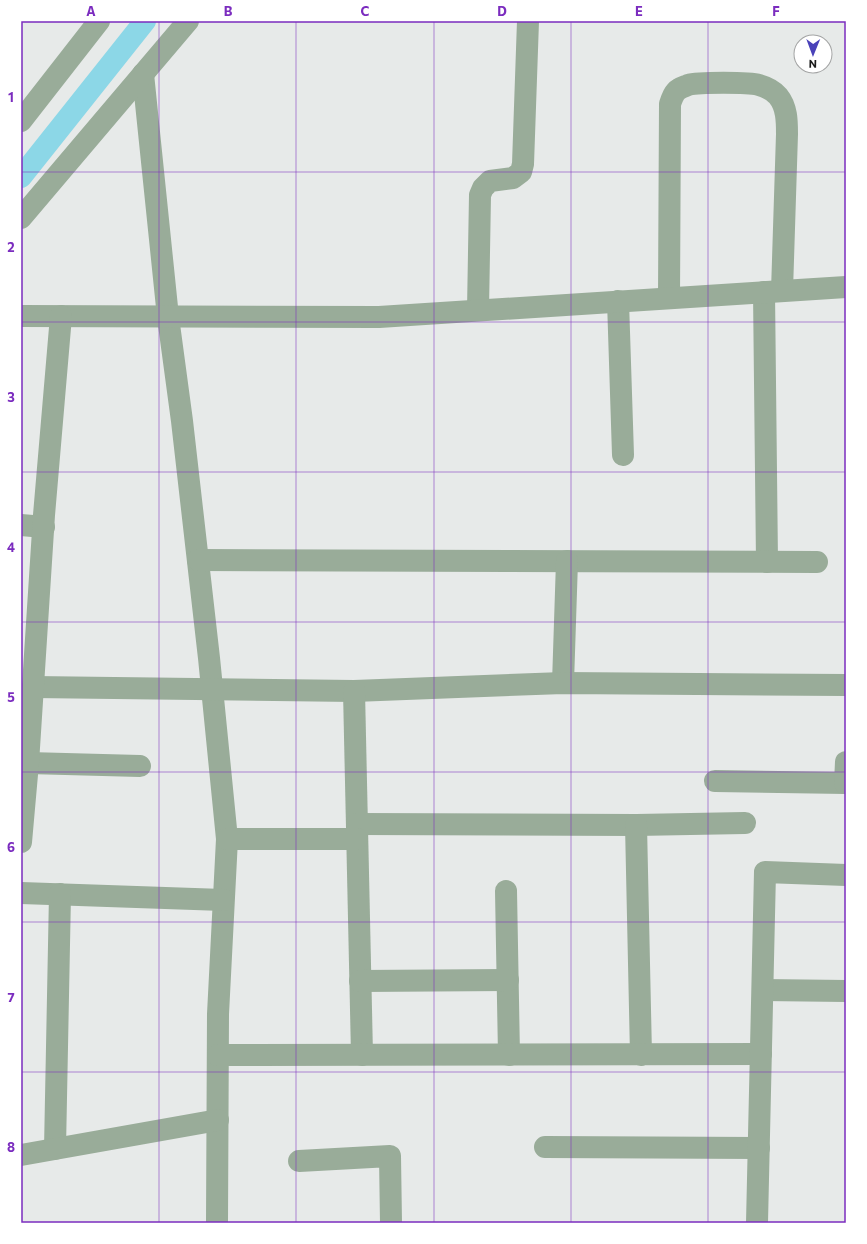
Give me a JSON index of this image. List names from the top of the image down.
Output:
{
  "north": "bottom",
  "grid": {
    "columns": [
      "A",
      "B",
      "C",
      "D",
      "E",
      "F"
    ],
    "rows": [
      "1",
      "2",
      "3",
      "4",
      "5",
      "6",
      "7",
      "8"
    ]
  }
}
